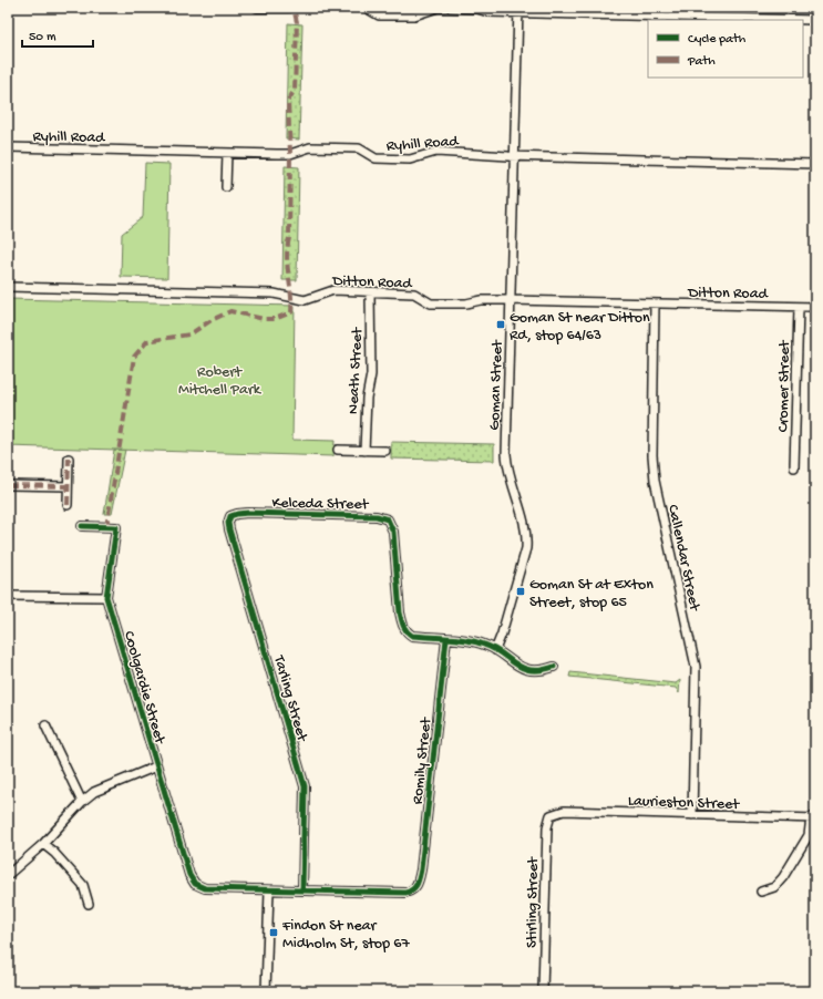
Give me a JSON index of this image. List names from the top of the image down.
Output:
{
  "streets": {
    "street": [
      "Ryhill Road",
      "Ditton Road",
      "Neath Street",
      "Goman Street",
      "Cromer Street",
      "Kelceda Street",
      "Callendar Street",
      "Coolgardie Street",
      "Tarling Street",
      "Romily Street",
      "Laurieston Street",
      "Stirling Street"
    ]
  },
  "crossings": [
    ["Ryhill Road", "Goman Street"],
    ["Ditton Road", "Neath Street"],
    ["Ditton Road", "Goman Street"],
    ["Ditton Road", "Cromer Street"],
    ["Ditton Road", "Callendar Street"],
    ["Goman Street", "Kelceda Street"],
    ["Kelceda Street", "Tarling Street"],
    ["Kelceda Street", "Romily Street"],
    ["Callendar Street", "Laurieston Street"],
    ["Tarling Street", "Romily Street"],
    ["Laurieston Street", "Stirling Street"]
  ],
  "parks": ["Robert Mitchell Park"],
  "places": {
    "transit": ["Goman St near Ditton Rd, stop 64/63", "Goman St at Exton Street, stop 65", "Findon St near Midholm St, stop 67"]
  },
  "legend": ["Cycle path", "Path"],
  "scale_bar": "50 m"
}
